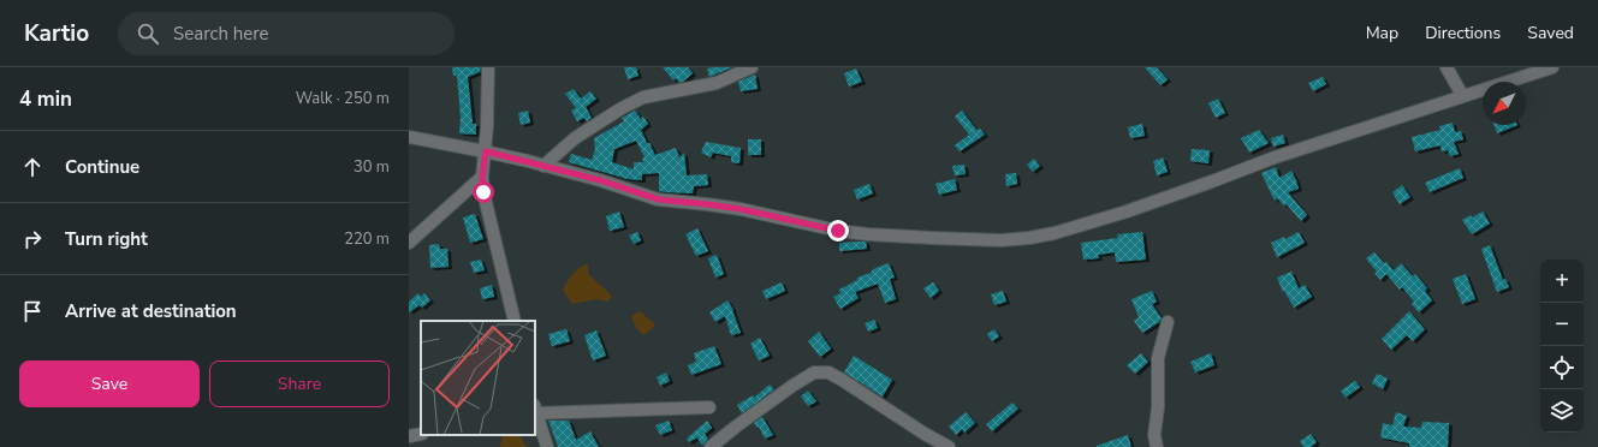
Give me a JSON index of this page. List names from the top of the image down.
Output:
{
  "north": "bottom left",
  "page": {
    "header": "Kartio",
    "search": "Search here",
    "nav": ["Map", "Directions", "Saved"],
    "heading": ["4 min", "Walk · 250 m"],
    "list": [
      ["Continue", "30 m"],
      ["Turn right", "220 m"],
      "Arrive at destination"
    ],
    "map_buttons": ["+", "−"],
    "buttons": ["Save", "Share"]
  }
}
